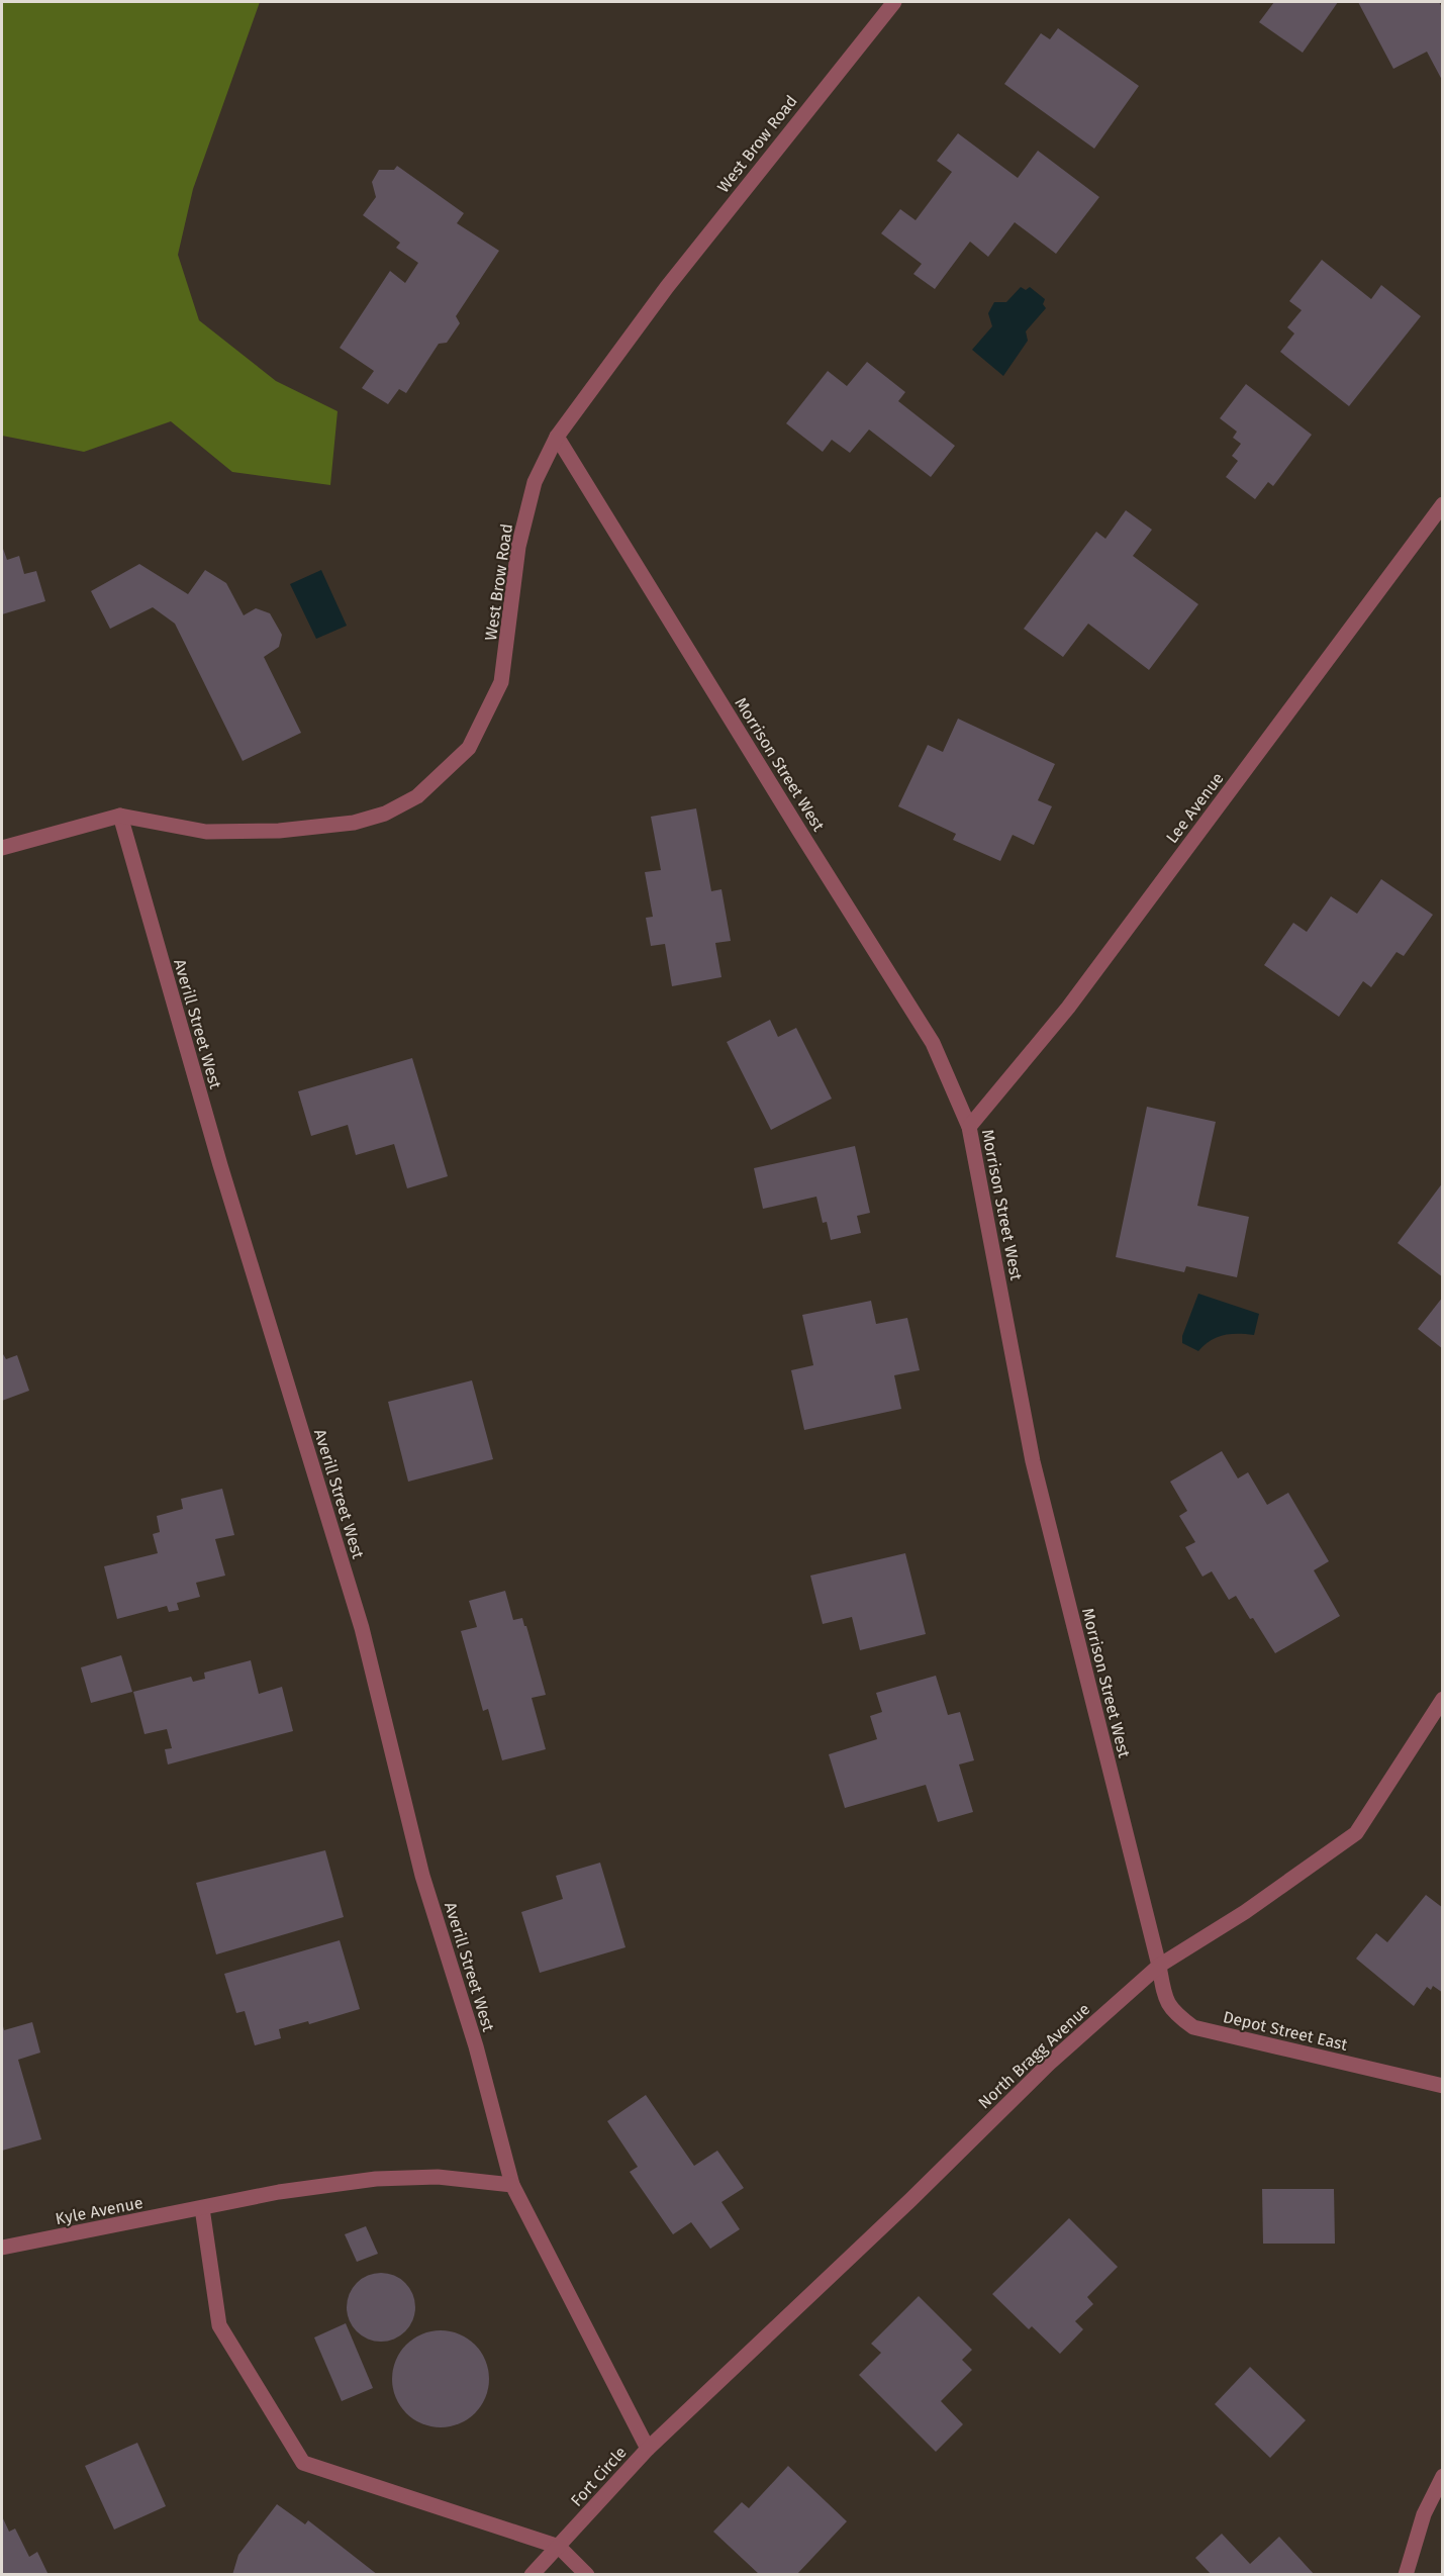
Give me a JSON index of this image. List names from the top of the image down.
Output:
{
  "streets": {
    "street": [
      "West Brow Road",
      "Morrison Street West",
      "Lee Avenue",
      "Averill Street West",
      "Depot Street East",
      "North Bragg Avenue",
      "Kyle Avenue",
      "Fort Circle"
    ]
  },
  "crossings": [
    ["West Brow Road", "Morrison Street West"],
    ["West Brow Road", "Averill Street West"],
    ["Morrison Street West", "Lee Avenue"],
    ["Morrison Street West", "Depot Street East"],
    ["Morrison Street West", "North Bragg Avenue"],
    ["Averill Street West", "Fort Circle"],
    ["Depot Street East", "North Bragg Avenue"],
    ["North Bragg Avenue", "Fort Circle"]
  ]
}
